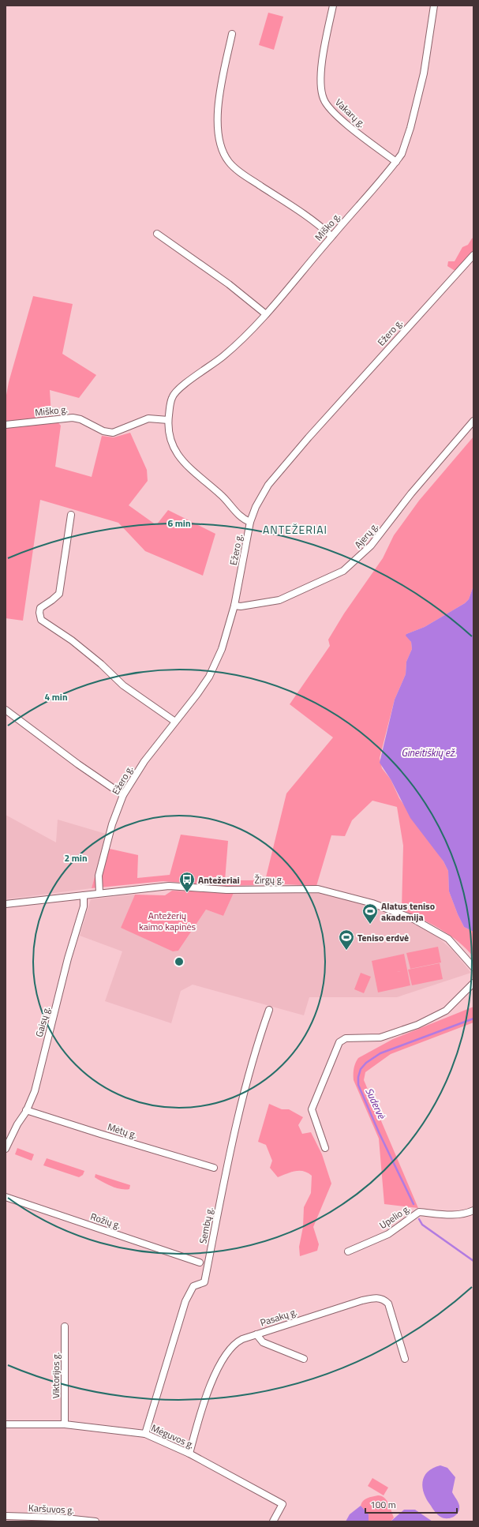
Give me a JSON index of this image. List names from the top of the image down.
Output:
{
  "streets": {
    "street": [
      "Vakarų g.",
      "Miško g.",
      "Ežero g.",
      "Ajerų g.",
      "Žirgų g.",
      "Gaisų g.",
      "Mėtų g.",
      "Upelio g.",
      "Rožių g.",
      "Sembų g.",
      "Pasakų g.",
      "Viktorijos g.",
      "Mėguvos g.",
      "Karšuvos g."
    ]
  },
  "crossings": [
    ["Vakarų g.", "Miško g."],
    ["Miško g.", "Ežero g."],
    ["Ežero g.", "Ajerų g."],
    ["Ežero g.", "Žirgų g."],
    ["Žirgų g.", "Gaisų g."],
    ["Gaisų g.", "Mėtų g."],
    ["Sembų g.", "Mėguvos g."],
    ["Pasakų g.", "Mėguvos g."],
    ["Viktorijos g.", "Mėguvos g."]
  ],
  "districts": ["ANTEŽERIAI"],
  "water": ["Gineitiškių ež.", "Sudervė"],
  "parks": ["Antežerių kaimo kapinės"],
  "places": {
    "bus stop": ["Antežeriai"],
    "sports": ["Alatus teniso akademija", "Teniso erdvė"]
  },
  "scale_bar": "100 m",
  "rings": ["6 min", "4 min", "2 min"]
}
